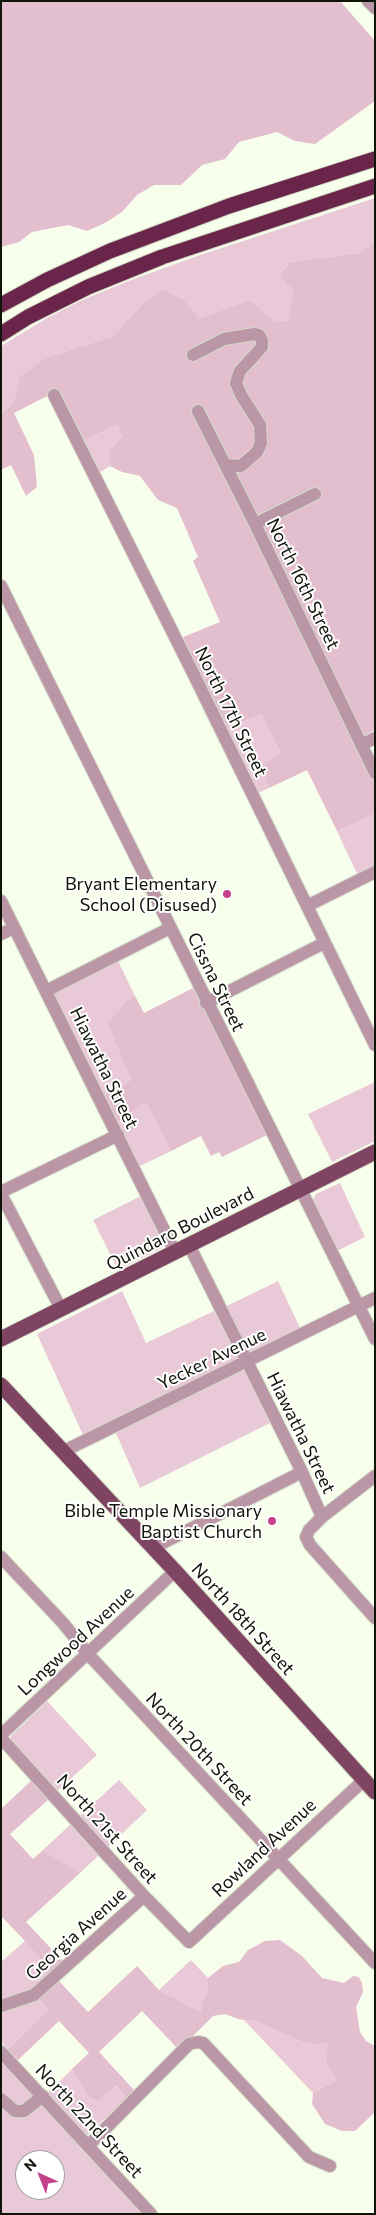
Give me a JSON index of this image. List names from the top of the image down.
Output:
{
  "streets": {
    "main road": ["Quindaro Boulevard", "North 18th Street"],
    "street": [
      "North 16th Street",
      "North 17th Street",
      "Cissna Street",
      "Hiawatha Street",
      "Yecker Avenue",
      "Longwood Avenue",
      "North 20th Street",
      "North 21st Street",
      "Rowland Avenue",
      "Georgia Avenue",
      "North 22nd Street"
    ]
  },
  "crossings": [
    ["Cissna Street", "Quindaro Boulevard"],
    ["Cissna Street", "Yecker Avenue"],
    ["Hiawatha Street", "Quindaro Boulevard"],
    ["Hiawatha Street", "Yecker Avenue"],
    ["Yecker Avenue", "North 18th Street"],
    ["North 18th Street", "Longwood Avenue"],
    ["North 18th Street", "Rowland Avenue"],
    ["Longwood Avenue", "North 20th Street"],
    ["Longwood Avenue", "North 21st Street"],
    ["North 20th Street", "Rowland Avenue"],
    ["North 21st Street", "Rowland Avenue"],
    ["North 21st Street", "Georgia Avenue"]
  ],
  "places": ["Bryant Elementary School (Disused)", "Bible Temple Missionary Baptist Church"],
  "north": "top left"
}
